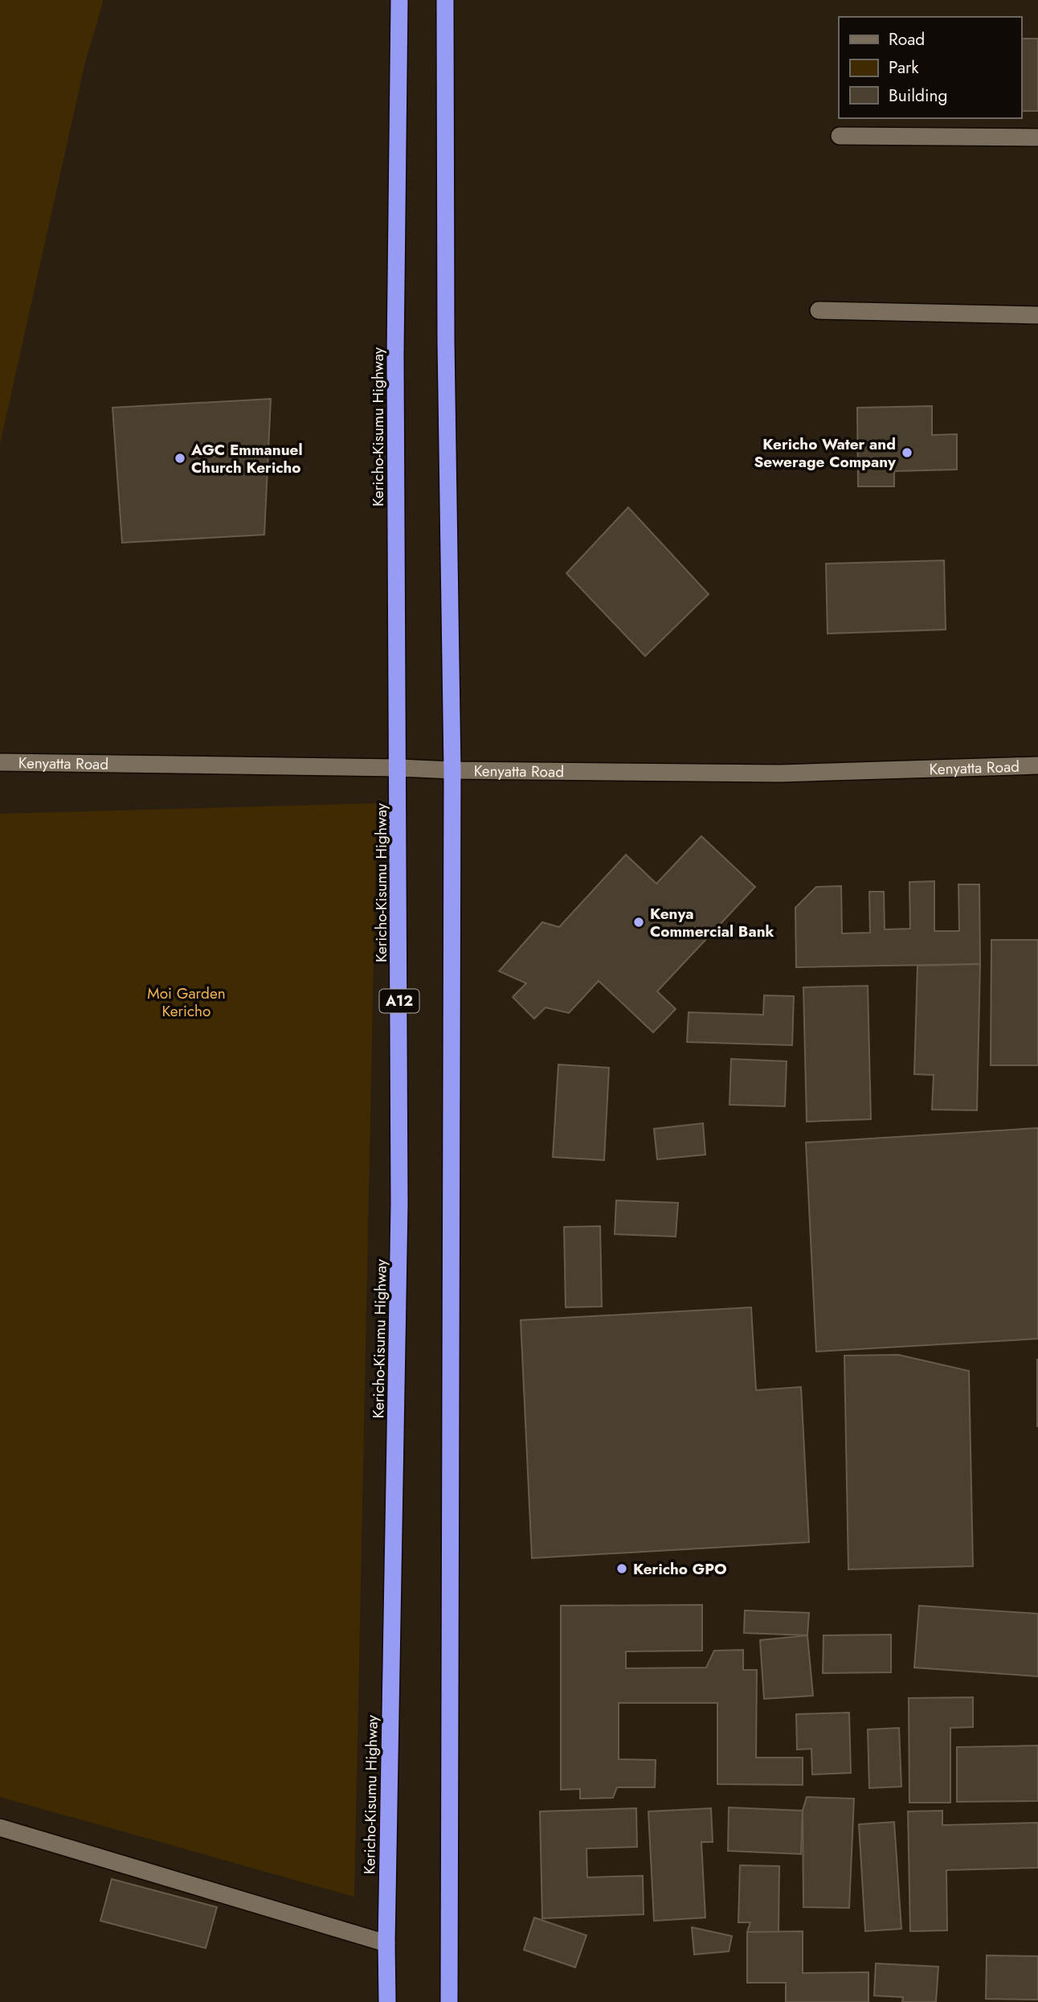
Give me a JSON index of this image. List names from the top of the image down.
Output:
{
  "streets": {
    "highway": ["Kericho-Kisumu Highway", "A12"],
    "street": ["Kenyatta Road"]
  },
  "crossings": [
    ["Kericho-Kisumu Highway", "Kenyatta Road"]
  ],
  "parks": ["Moi Garden Kericho"],
  "places": [
    "Kericho Water and Sewerage Company",
    "AGC Emmanuel Church Kericho",
    "Kenya Commercial Bank",
    "Kericho GPO"
  ],
  "legend": ["Road", "Park", "Building"]
}
